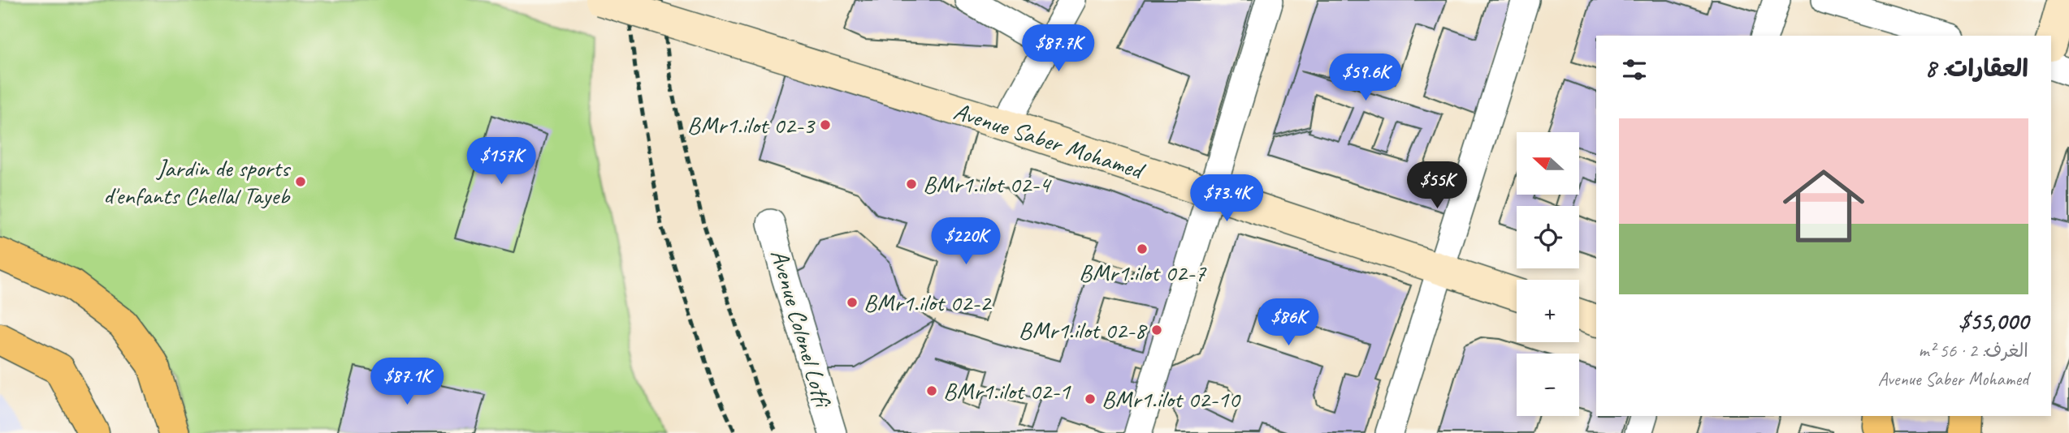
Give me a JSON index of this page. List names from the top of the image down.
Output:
{
  "streets": {
    "street": ["Avenue Saber Mohamed", "Avenue Colonel Lotfi"]
  },
  "places": [
    "BMr1.ilot 02-3",
    "Jardin de sports d'enfants Chellal Tayeb",
    "BMr1.ilot 02-4",
    "BMr1.ilot 02-7",
    "BMr1.ilot 02-2",
    "BMr1.ilot 02-8",
    "BMr1.ilot 02-1",
    "BMr1.ilot 02-10"
  ],
  "north": "left",
  "page": {
    "price": [
      "$87.7K",
      "$59.6K",
      "$157K",
      "$55K",
      "$73.4K",
      "$220K",
      "$86K",
      "$87.1K"
    ],
    "heading": "العقارات: 8",
    "list": [
      {
        "name": "$55,000",
        "note": "الغرف: 2 · 56 m² · Avenue Saber Mohamed"
      }
    ],
    "map_buttons": ["+", "−"]
  }
}
